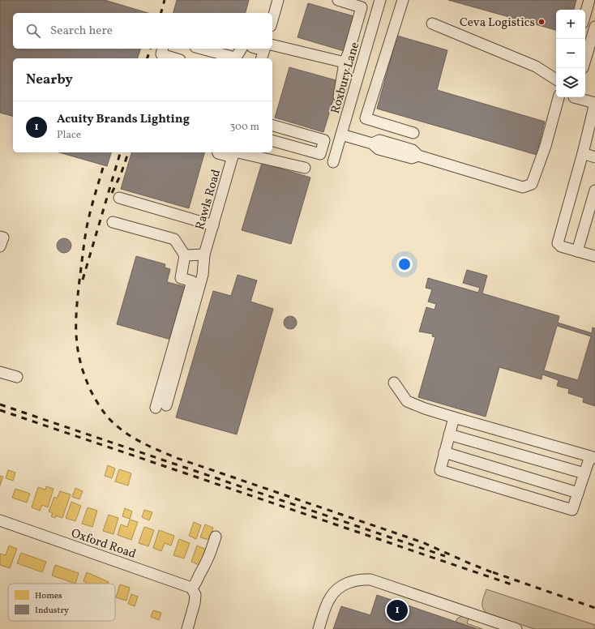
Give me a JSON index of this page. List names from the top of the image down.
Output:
{
  "streets": {
    "street": ["Roxbury Lane", "Rawls Road", "Oxford Road"]
  },
  "places": ["Ceva Logistics"],
  "legend": ["Homes", "Industry"],
  "page": {
    "map_buttons": ["+", "−"],
    "search": "Search here",
    "heading": "Nearby",
    "list": [
      {
        "mark": "1",
        "name": "Acuity Brands Lighting",
        "note": "Place",
        "value": "300 m"
      }
    ],
    "pins": "1"
  }
}
